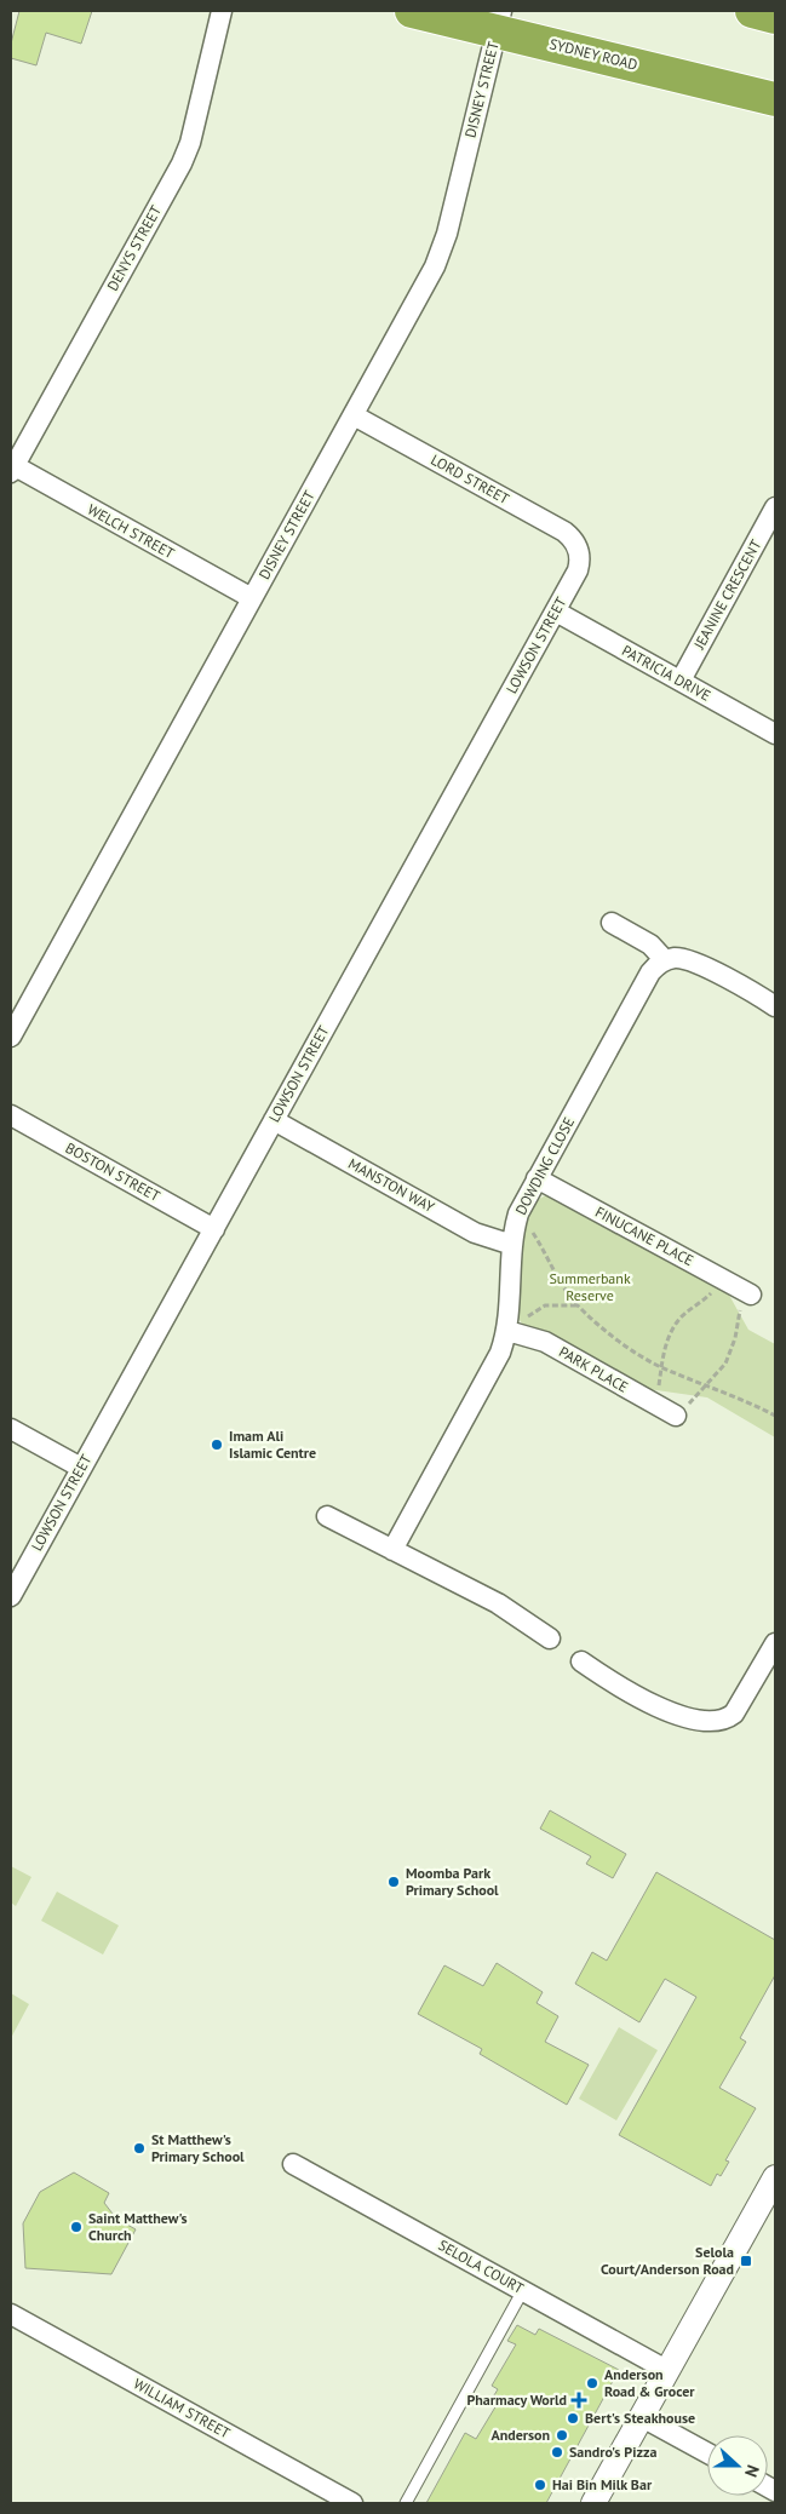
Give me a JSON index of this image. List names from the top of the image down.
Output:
{
  "streets": {
    "highway": ["SYDNEY ROAD"],
    "street": [
      "DISNEY STREET",
      "DENYS STREET",
      "LORD STREET",
      "WELCH STREET",
      "JEANINE CRESCENT",
      "LOWSON STREET",
      "PATRICIA DRIVE",
      "DOWDING CLOSE",
      "BOSTON STREET",
      "MANSTON WAY",
      "FINUCANE PLACE",
      "PARK PLACE",
      "SELOLA COURT",
      "WILLIAM STREET"
    ]
  },
  "crossings": [
    ["SYDNEY ROAD", "DISNEY STREET"],
    ["DISNEY STREET", "LORD STREET"],
    ["DISNEY STREET", "WELCH STREET"],
    ["DENYS STREET", "WELCH STREET"],
    ["LORD STREET", "LOWSON STREET"],
    ["JEANINE CRESCENT", "PATRICIA DRIVE"],
    ["LOWSON STREET", "PATRICIA DRIVE"],
    ["LOWSON STREET", "BOSTON STREET"],
    ["LOWSON STREET", "MANSTON WAY"],
    ["DOWDING CLOSE", "MANSTON WAY"],
    ["DOWDING CLOSE", "FINUCANE PLACE"],
    ["DOWDING CLOSE", "PARK PLACE"]
  ],
  "parks": ["Summerbank Reserve"],
  "places": {
    "other": [
      "Imam Ali Islamic Centre",
      "Moomba Park Primary School",
      "St Matthew's Primary School",
      "Saint Matthew's Church",
      "Anderson Road & Grocer",
      "Bert's Steakhouse",
      "Anderson",
      "Sandro's Pizza",
      "Hai Bin Milk Bar"
    ],
    "transit": ["Selola Court/Anderson Road"],
    "health": ["Pharmacy World"]
  },
  "north": "right"
}
